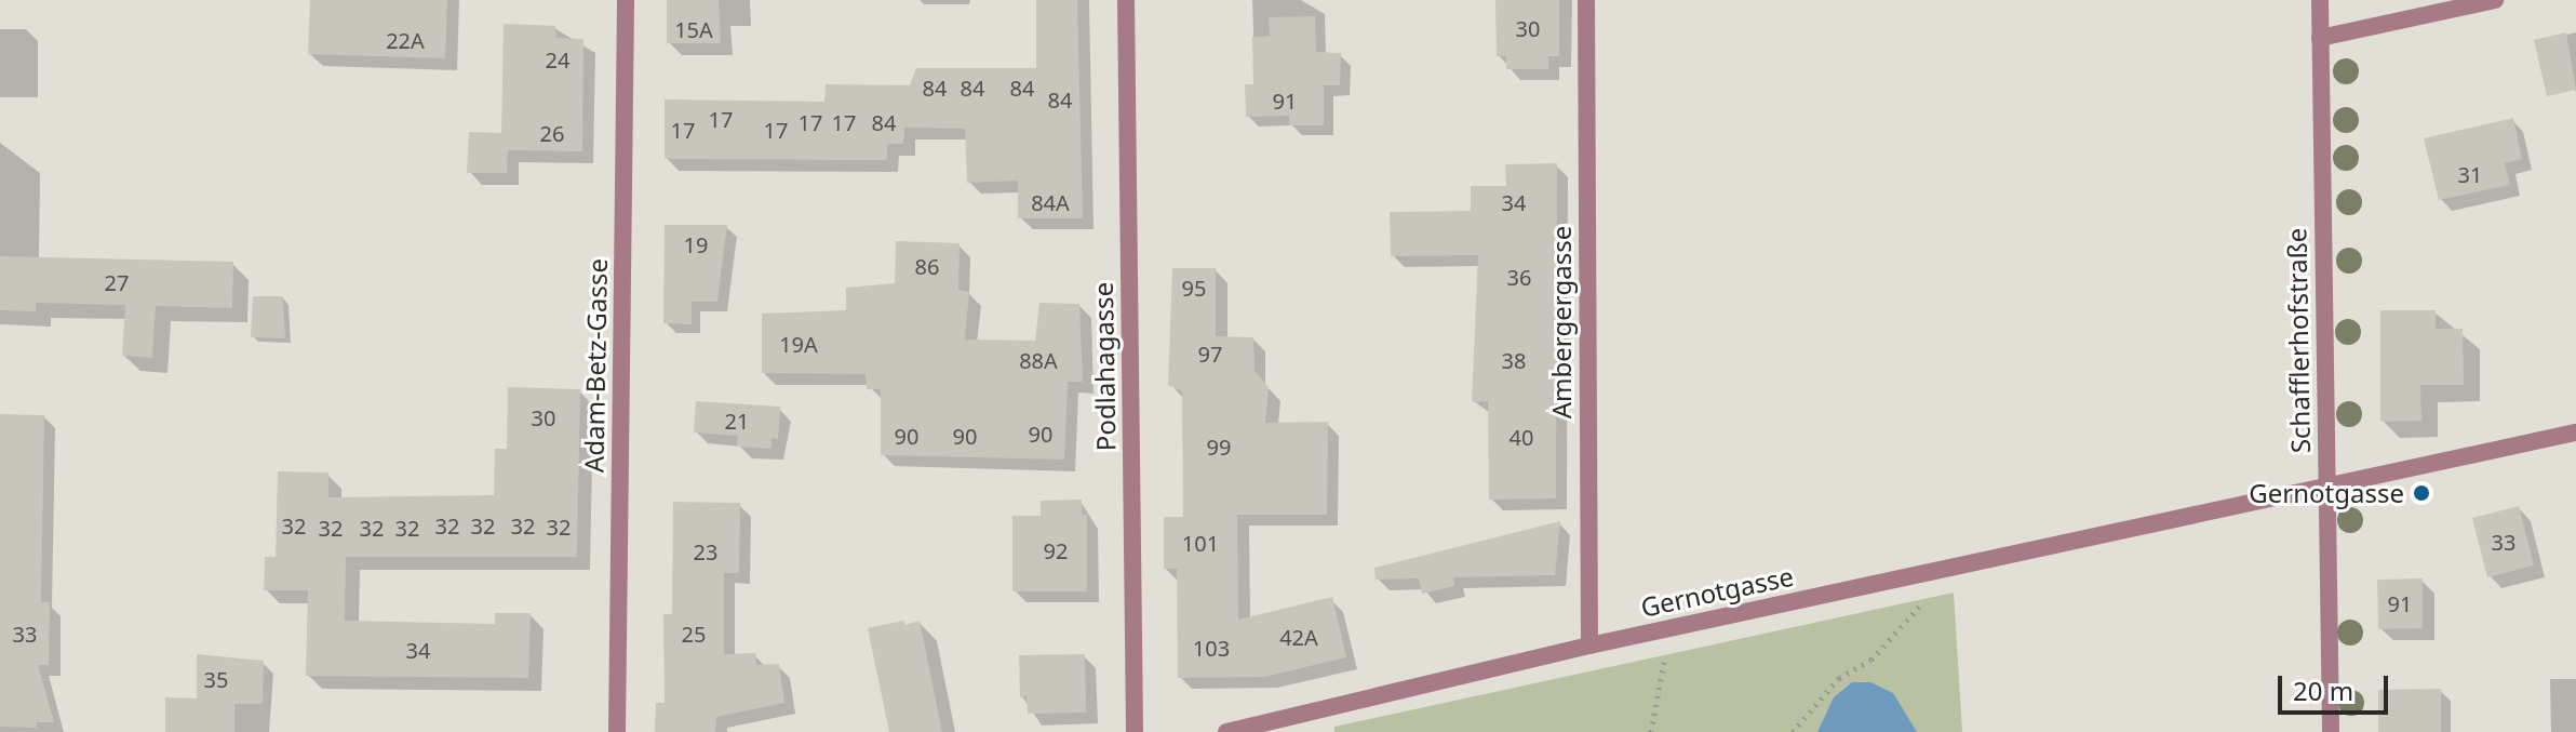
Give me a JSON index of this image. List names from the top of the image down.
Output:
{
  "streets": {
    "street": [
      "Ambergergasse",
      "Schafflerhofstraße",
      "Adam-Betz-Gasse",
      "Podlahagasse",
      "Gernotgasse"
    ]
  },
  "crossings": [
    ["Ambergergasse", "Gernotgasse"],
    ["Schafflerhofstraße", "Gernotgasse"]
  ],
  "places": ["Gernotgasse"],
  "house_numbers": [
    "30",
    "15A",
    "22A",
    "24",
    "84",
    "84",
    "84",
    "84",
    "91",
    "17",
    "17",
    "17",
    "84",
    "17",
    "17",
    "26",
    "31",
    "84A",
    "34",
    "19",
    "86",
    "36",
    "27",
    "95",
    "19A",
    "97",
    "88A",
    "38",
    "30",
    "21",
    "90",
    "90",
    "90",
    "40",
    "99",
    "32",
    "32",
    "32",
    "32",
    "32",
    "32",
    "32",
    "32",
    "33",
    "101",
    "92",
    "23",
    "91",
    "33",
    "25",
    "42A",
    "103",
    "34",
    "35"
  ],
  "scale_bar": "20 m"
}
